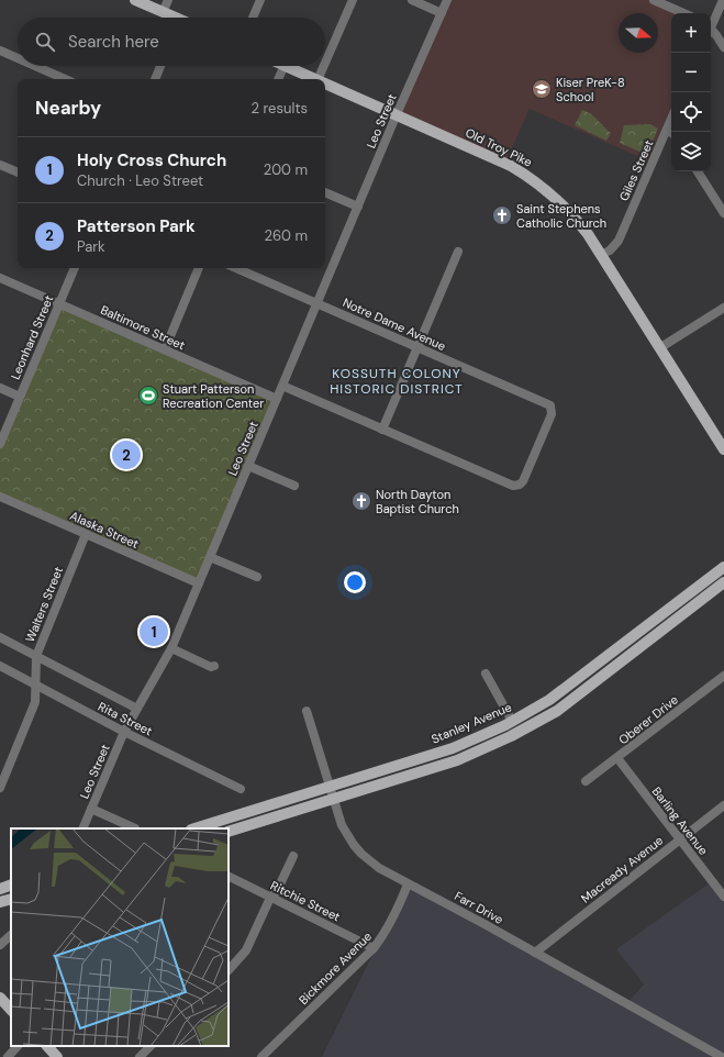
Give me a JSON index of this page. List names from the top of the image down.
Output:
{
  "streets": {
    "main road": ["Old Troy Pike", "Stanley Avenue"],
    "street": [
      "Leo Street",
      "Giles Street",
      "Notre Dame Avenue",
      "Baltimore Street",
      "Leonhard Street",
      "Alaska Street",
      "Walters Street",
      "Rita Street",
      "Oberer Drive",
      "Barling Avenue",
      "Macready Avenue",
      "Ritchie Street",
      "Farr Drive",
      "Bickmore Avenue"
    ]
  },
  "crossings": [
    ["Leo Street", "Old Troy Pike"],
    ["Leo Street", "Notre Dame Avenue"],
    ["Leo Street", "Baltimore Street"],
    ["Leo Street", "Alaska Street"],
    ["Leo Street", "Rita Street"],
    ["Old Troy Pike", "Giles Street"],
    ["Baltimore Street", "Leonhard Street"],
    ["Alaska Street", "Walters Street"],
    ["Walters Street", "Rita Street"],
    ["Oberer Drive", "Barling Avenue"],
    ["Stanley Avenue", "Farr Drive"],
    ["Barling Avenue", "Macready Avenue"],
    ["Macready Avenue", "Farr Drive"],
    ["Ritchie Street", "Bickmore Avenue"],
    ["Farr Drive", "Bickmore Avenue"]
  ],
  "districts": ["KOSSUTH COLONY HISTORIC DISTRICT"],
  "places": {
    "school or university": ["Kiser PreK-8 School"],
    "church": ["Saint Stephens Catholic Church", "North Dayton Baptist Church"],
    "sports": ["Stuart Patterson Recreation Center"]
  },
  "north": "right",
  "page": {
    "map_buttons": ["+", "−"],
    "search": "Search here",
    "heading": ["Nearby", "2 results"],
    "list": [
      {
        "mark": "1",
        "name": "Holy Cross Church",
        "note": "Church · Leo Street",
        "value": "200 m"
      },
      {
        "mark": "2",
        "name": "Patterson Park",
        "note": "Park",
        "value": "260 m"
      }
    ],
    "pins": ["2", "1"]
  }
}
